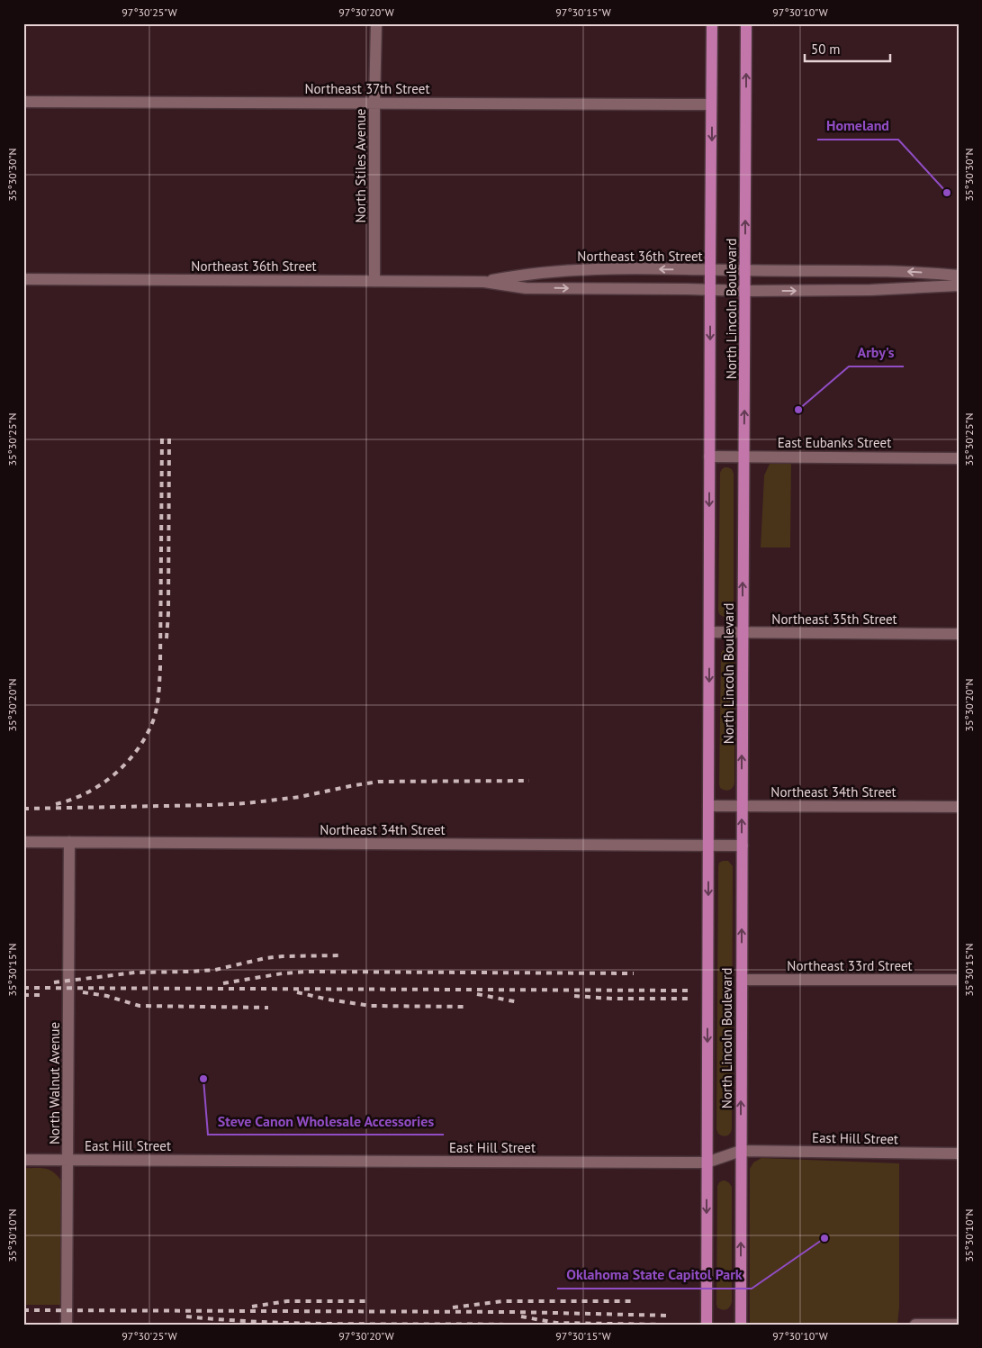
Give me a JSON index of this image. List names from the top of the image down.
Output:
{
  "streets": {
    "main road": ["North Lincoln Boulevard"],
    "street": [
      "Northeast 37th Street",
      "North Stiles Avenue",
      "Northeast 36th Street",
      "East Eubanks Street",
      "Northeast 35th Street",
      "Northeast 34th Street",
      "Northeast 33rd Street",
      "North Walnut Avenue",
      "East Hill Street"
    ]
  },
  "crossings": [
    ["Northeast 37th Street", "North Stiles Avenue"],
    ["Northeast 37th Street", "North Lincoln Boulevard"],
    ["North Stiles Avenue", "Northeast 36th Street"],
    ["Northeast 36th Street", "North Lincoln Boulevard"],
    ["North Lincoln Boulevard", "East Eubanks Street"],
    ["North Lincoln Boulevard", "Northeast 35th Street"],
    ["North Lincoln Boulevard", "Northeast 34th Street"],
    ["North Lincoln Boulevard", "Northeast 33rd Street"],
    ["North Lincoln Boulevard", "East Hill Street"],
    ["Northeast 34th Street", "North Walnut Avenue"],
    ["North Walnut Avenue", "East Hill Street"]
  ],
  "places": [
    "Homeland",
    "Arby's",
    "Steve Canon Wholesale Accessories",
    "Oklahoma State Capitol Park"
  ],
  "scale_bar": "50 m",
  "coordinates": [
    "97°30'25\"W",
    "97°30'20\"W",
    "97°30'15\"W",
    "97°30'10\"W",
    "35°30'30\"N",
    "35°30'25\"N",
    "35°30'20\"N",
    "35°30'15\"N",
    "35°30'10\"N"
  ]
}
